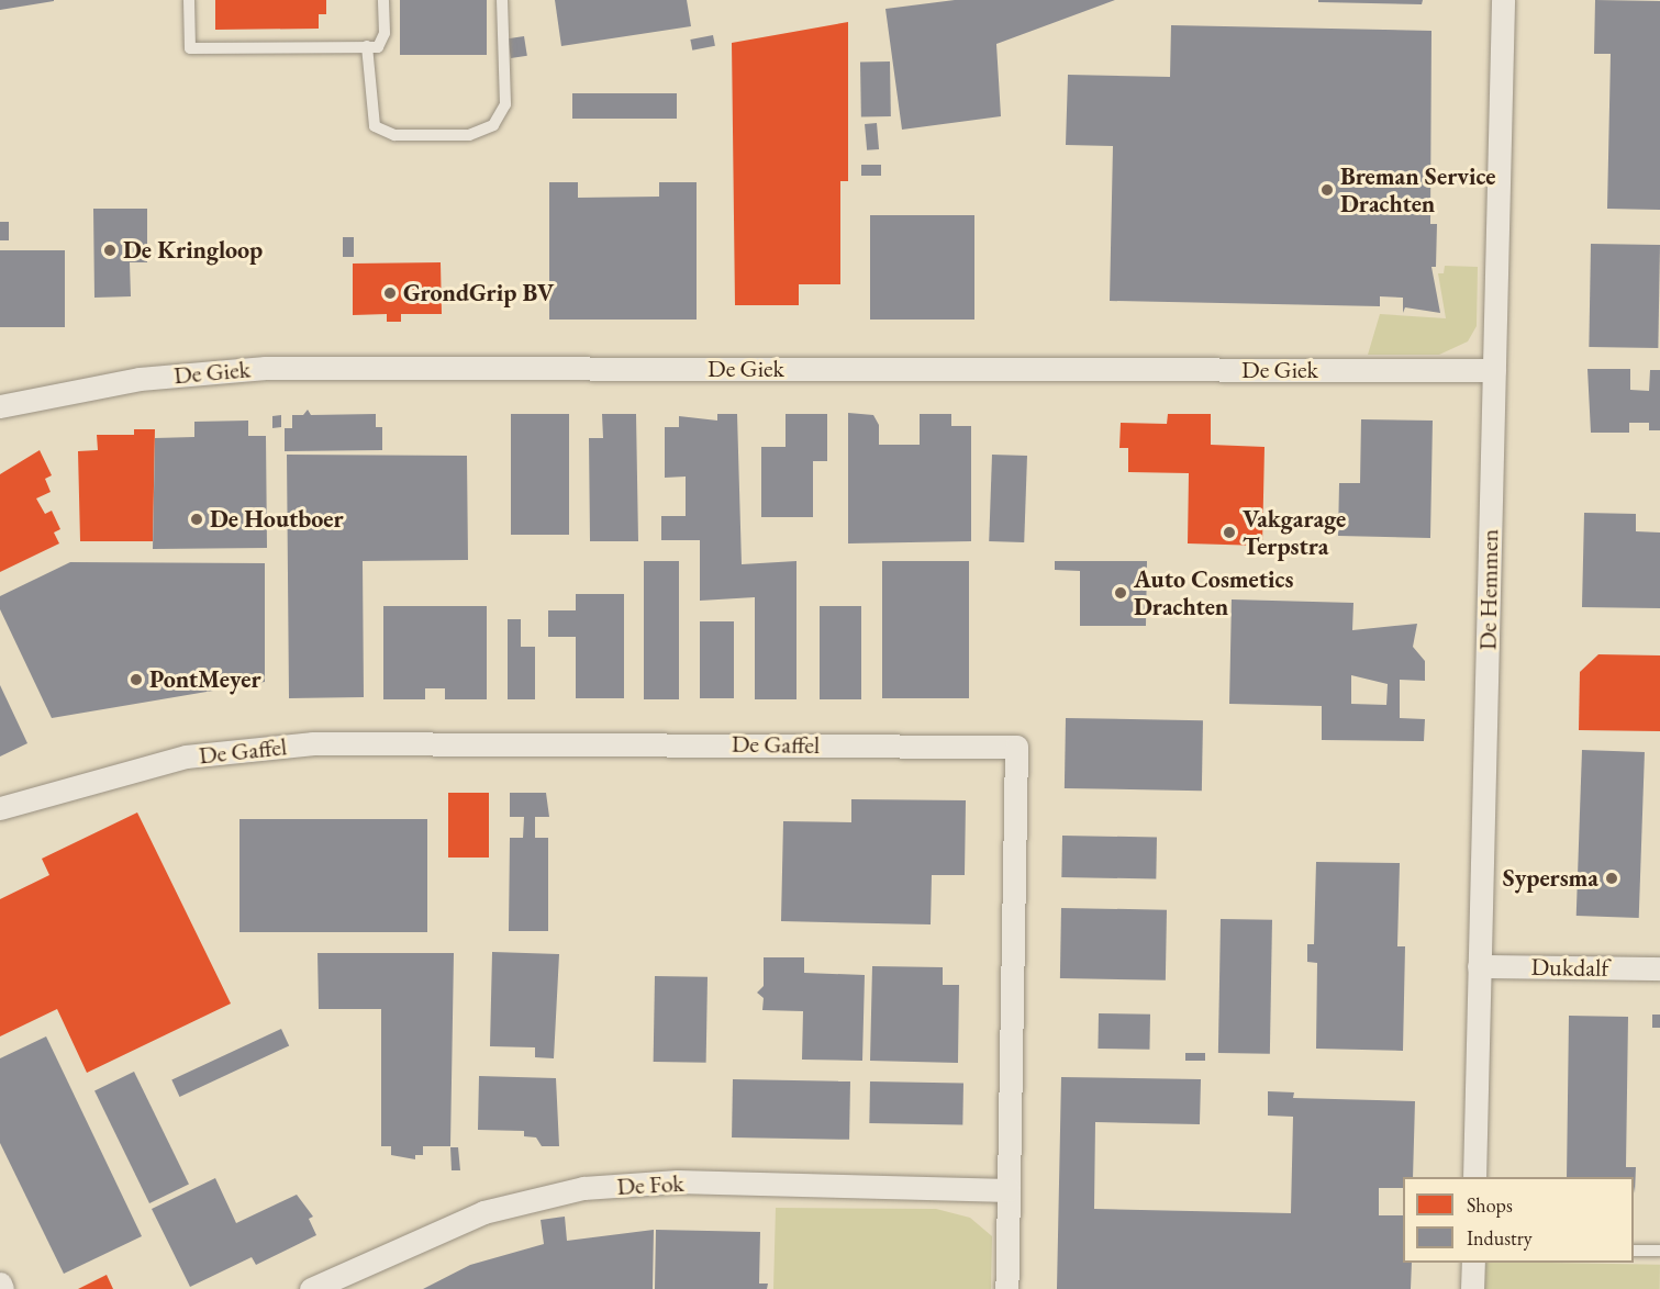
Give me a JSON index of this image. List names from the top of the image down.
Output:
{
  "streets": {
    "street": [
      "De Giek",
      "De Hemmen",
      "De Gaffel",
      "Dukdalf",
      "De Fok"
    ]
  },
  "crossings": [
    ["De Giek", "De Hemmen"],
    ["De Hemmen", "Dukdalf"],
    ["De Gaffel", "De Fok"]
  ],
  "places": [
    "Breman Service Drachten",
    "De Kringloop",
    "GrondGrip BV",
    "De Houtboer",
    "Vakgarage Terpstra",
    "Auto Cosmetics Drachten",
    "PontMeyer",
    "Sypersma"
  ],
  "legend": ["Shops", "Industry"]
}
